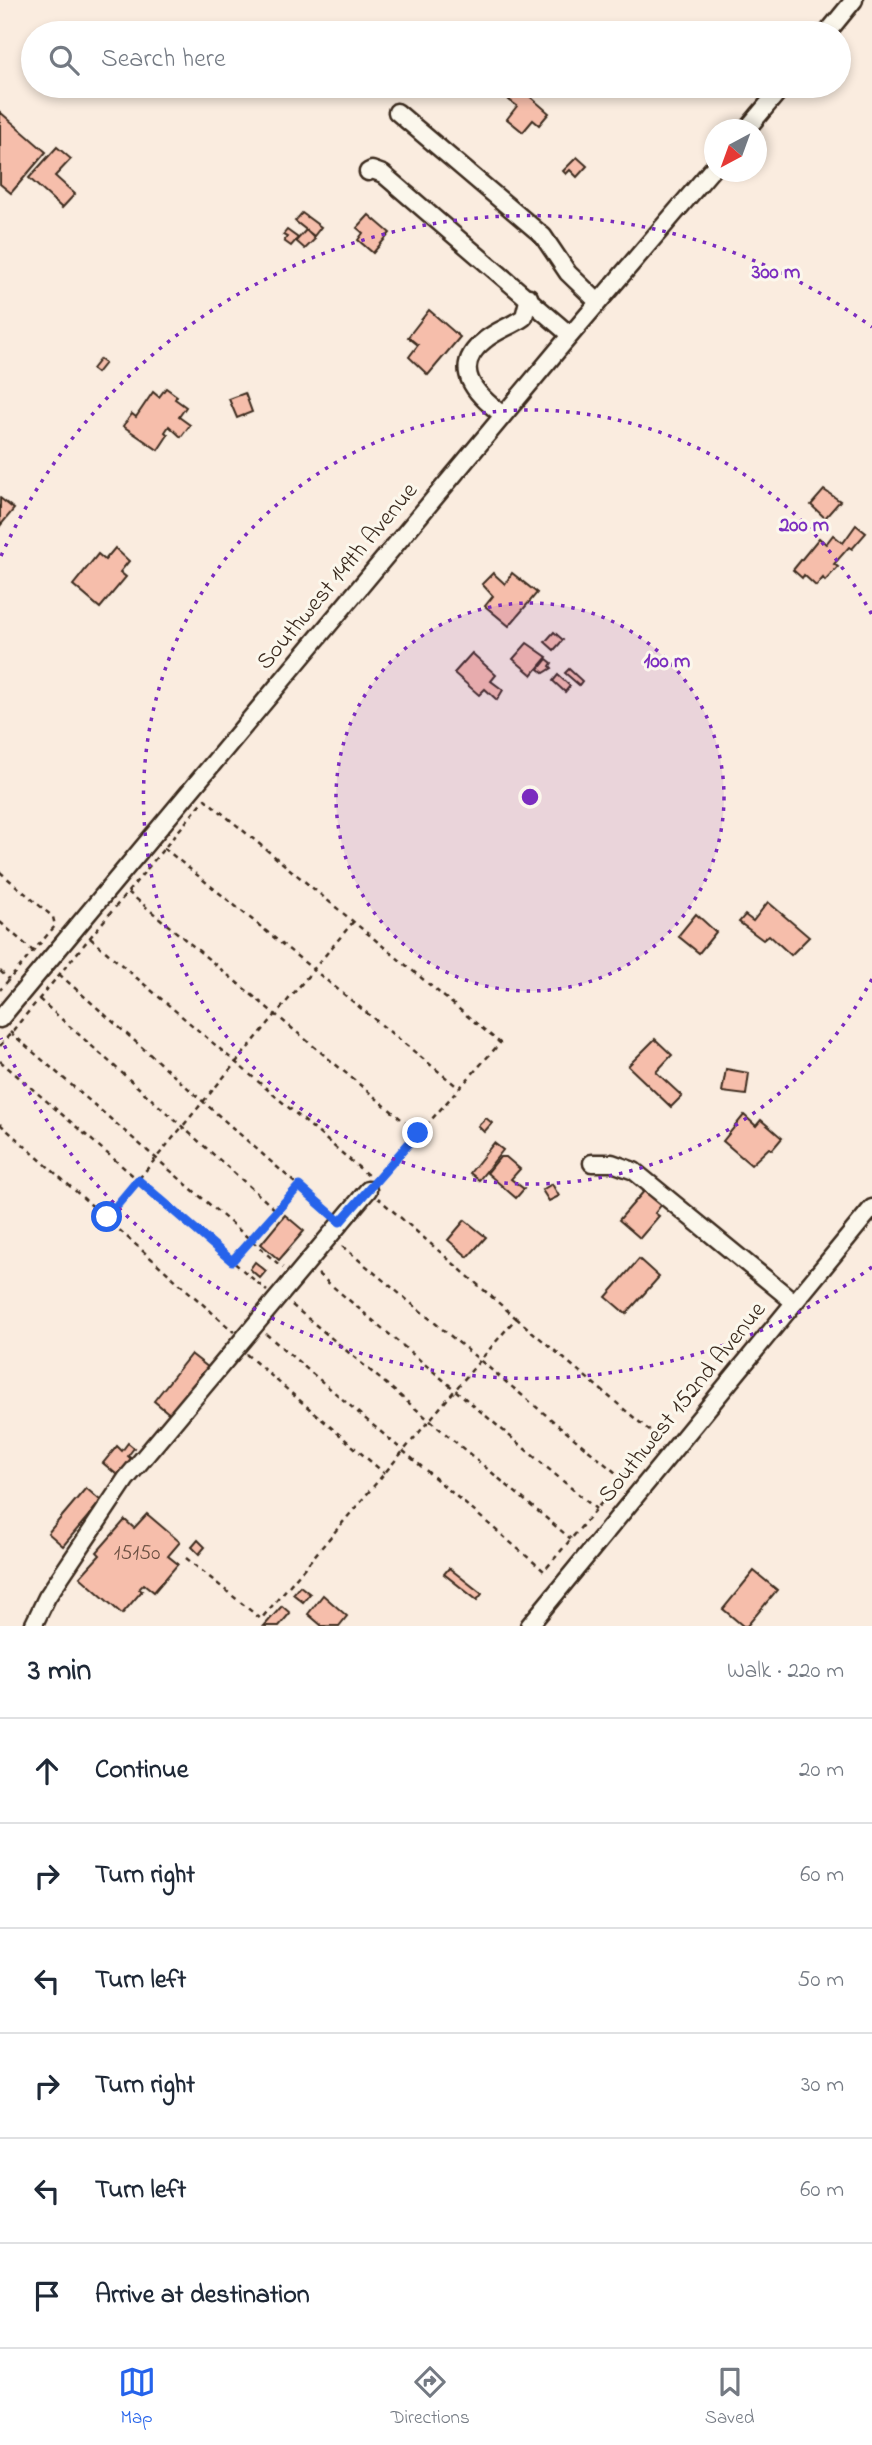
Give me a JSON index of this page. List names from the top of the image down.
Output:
{
  "streets": {
    "street": ["Southwest 149th Avenue", "Southwest 152nd Avenue"]
  },
  "house_numbers": ["15150"],
  "north": "bottom left",
  "page": {
    "search": "Search here",
    "heading": ["3 min", "Walk · 220 m"],
    "list": [
      ["Continue", "20 m"],
      ["Turn right", "60 m"],
      ["Turn left", "50 m"],
      ["Turn right", "30 m"],
      ["Turn left", "60 m"],
      "Arrive at destination"
    ],
    "nav": ["Map", "Directions", "Saved"]
  },
  "rings": ["300 m", "200 m", "100 m"]
}
